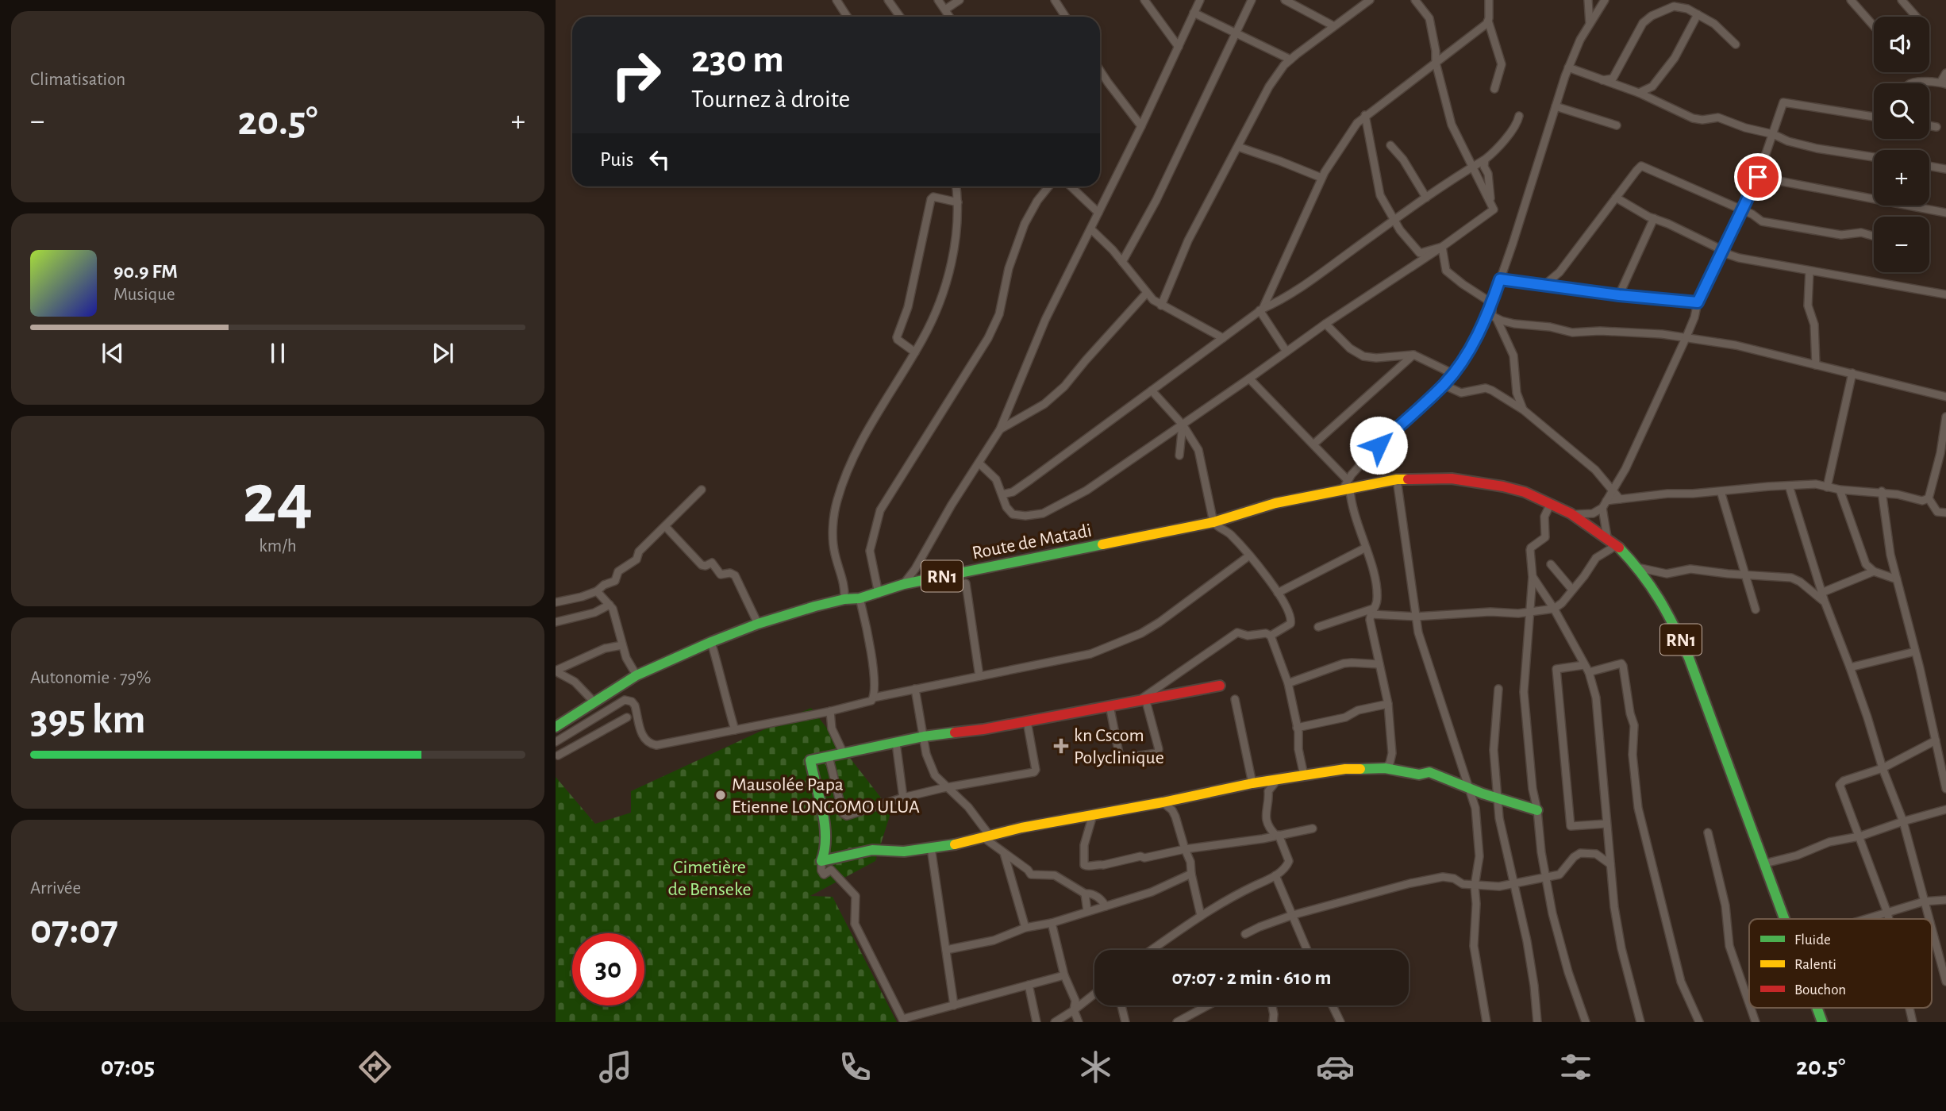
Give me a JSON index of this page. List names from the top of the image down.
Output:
{
  "streets": {
    "main road": ["Route de Matadi", "RN1"]
  },
  "crossings": [
    ["Route de Matadi", "RN1"]
  ],
  "parks": ["Cimetière de Benseke"],
  "places": {
    "health": ["kn Cscom Polyclinique"],
    "other": ["Mausolée Papa Etienne LONGOMO ULUA"]
  },
  "legend": ["Fluide", "Ralenti", "Bouchon"],
  "page": {
    "tile": [
      "Climatisation",
      ["24", "km/h"],
      ["Autonomie · 79%", "395 km"],
      ["Arrivée", "07:07"]
    ],
    "map_buttons": ["+", "−"],
    "turn": ["230 m", "Tournez à droite"],
    "heat": ["−", "20.5°", "+"],
    "then": "Puis",
    "song": ["90.9 FM", "Musique"],
    "limit": "30",
    "trip": "07:07 · 2 min · 610 m",
    "tabs": ["07:05", "20.5°"]
  }
}
